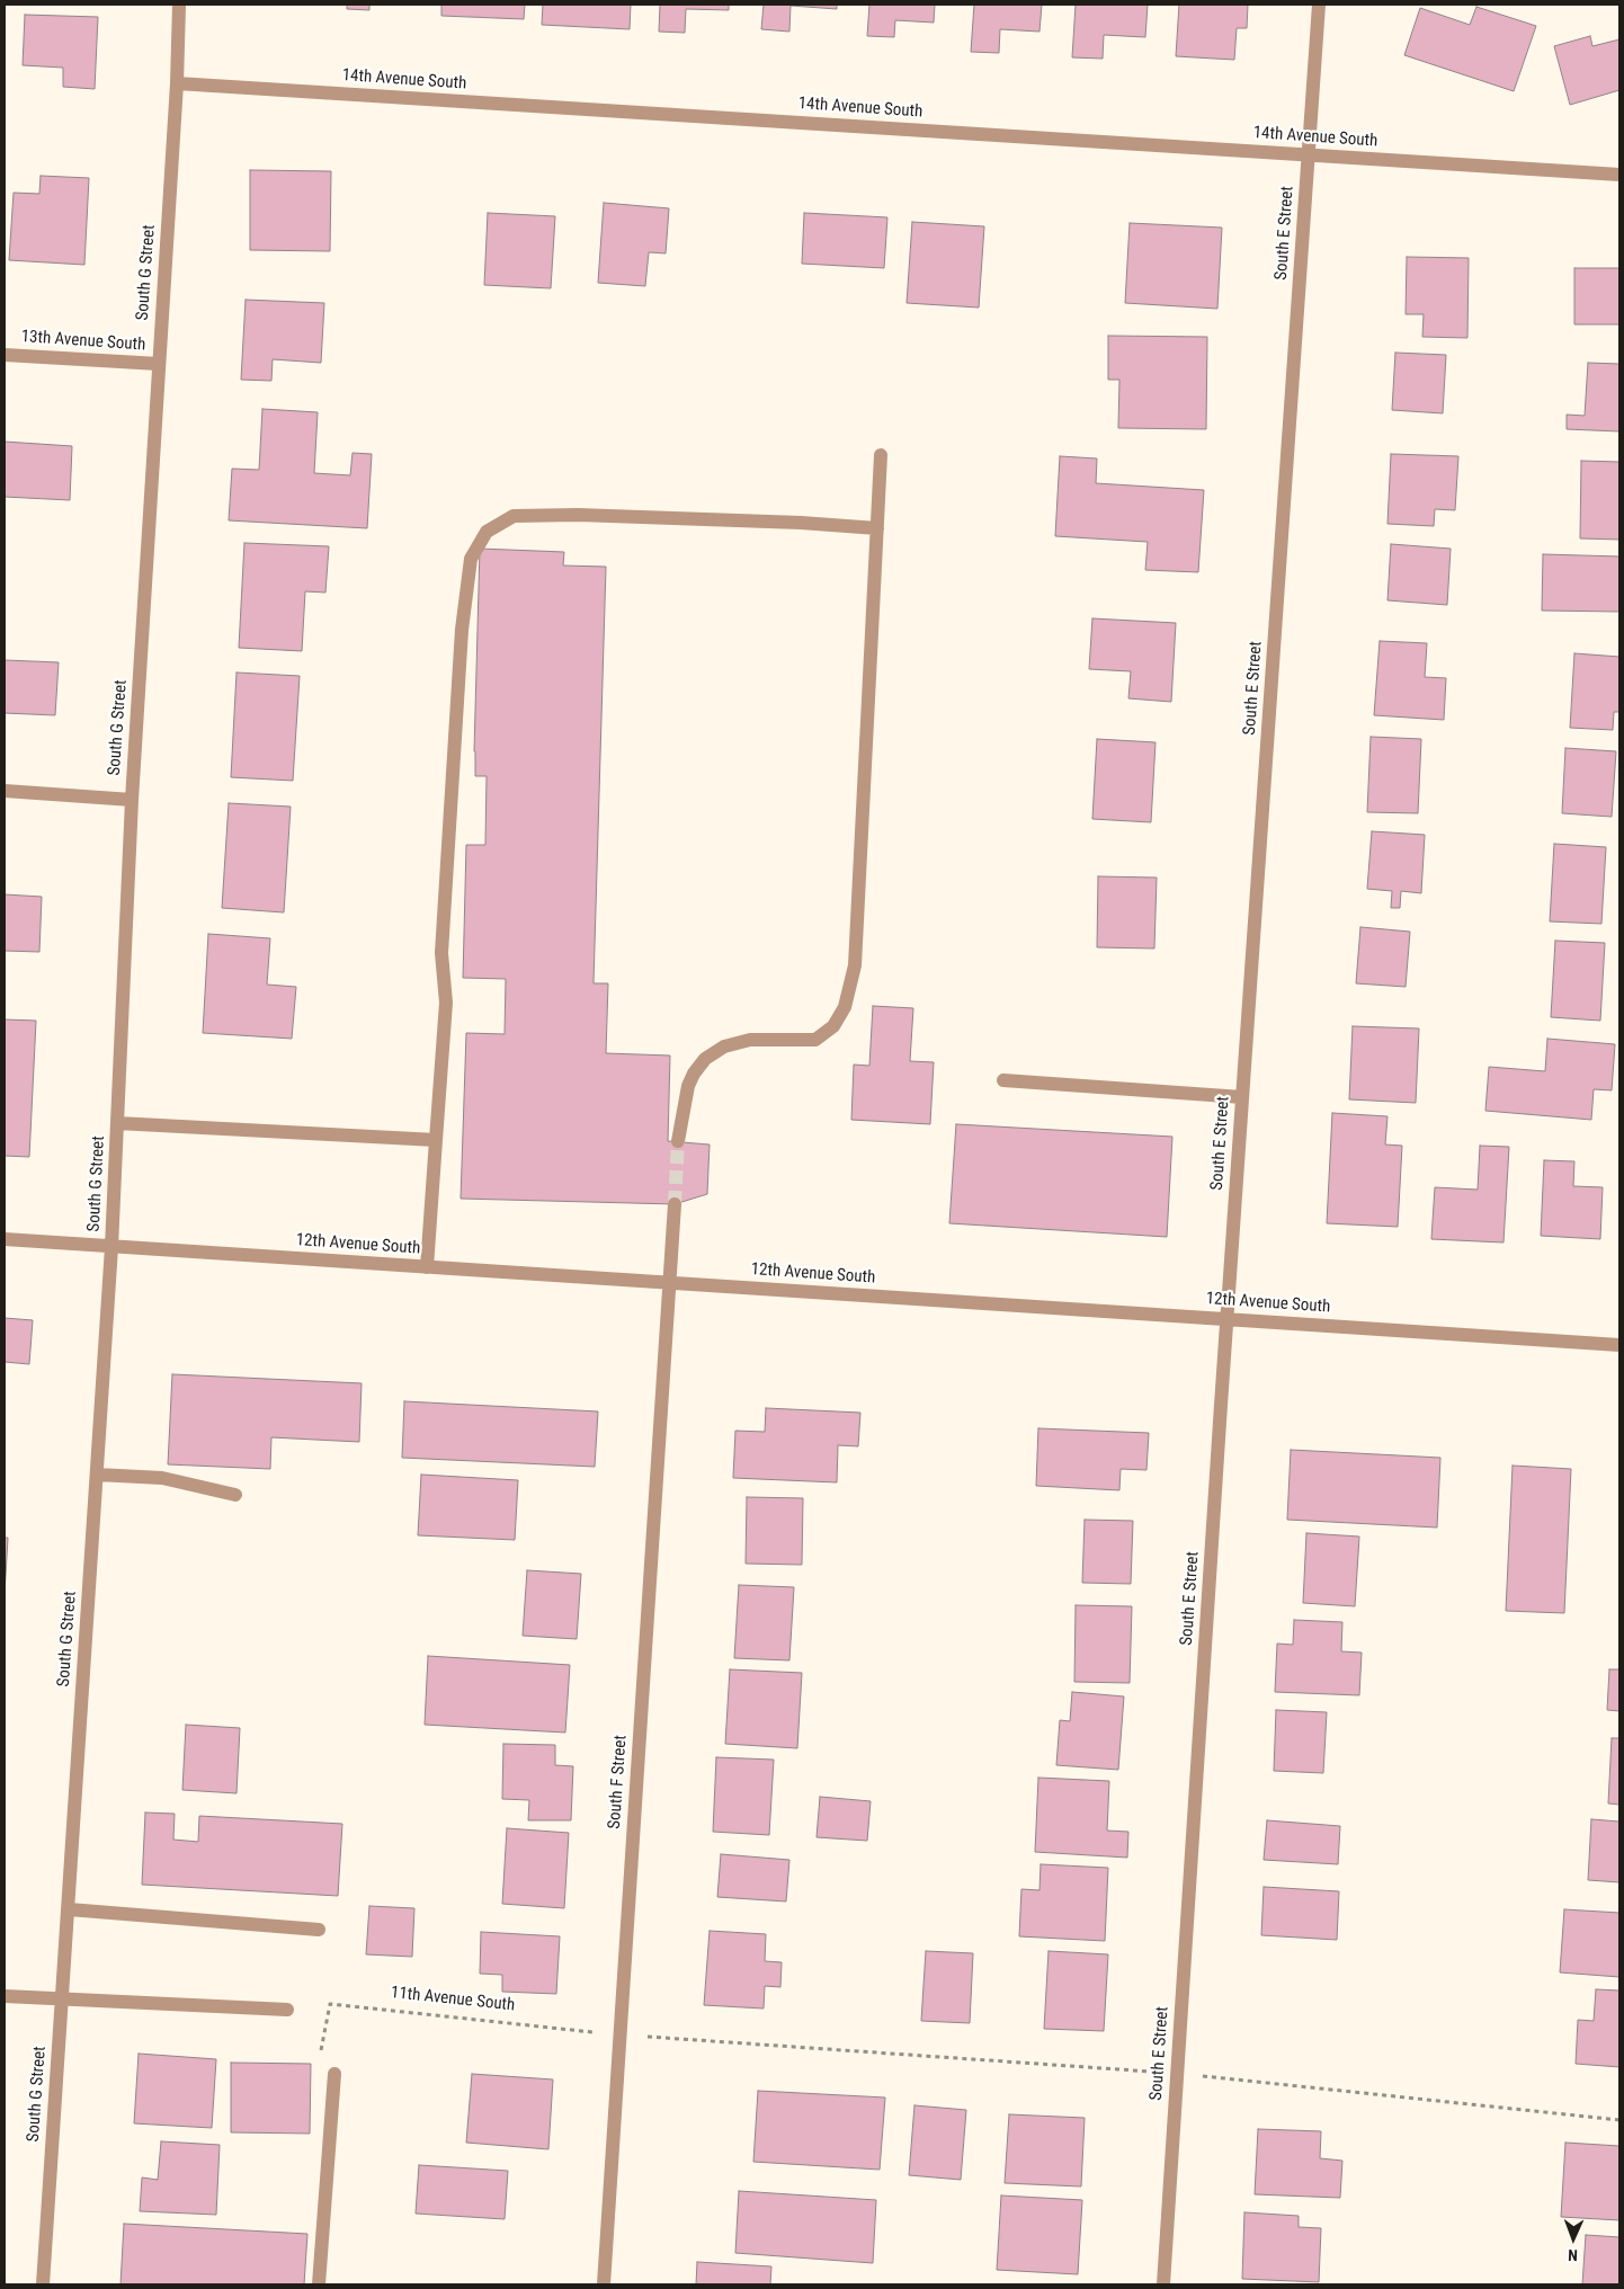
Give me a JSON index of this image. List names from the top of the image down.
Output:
{
  "streets": {
    "street": [
      "14th Avenue South",
      "South E Street",
      "South G Street",
      "13th Avenue South",
      "12th Avenue South",
      "South F Street"
    ],
    "path": ["11th Avenue South"]
  },
  "crossings": [
    ["14th Avenue South", "South E Street"],
    ["14th Avenue South", "South G Street"],
    ["South E Street", "12th Avenue South"],
    ["South G Street", "13th Avenue South"],
    ["South G Street", "12th Avenue South"],
    ["12th Avenue South", "South F Street"],
    ["South F Street", "11th Avenue South"]
  ],
  "north": "bottom"
}
